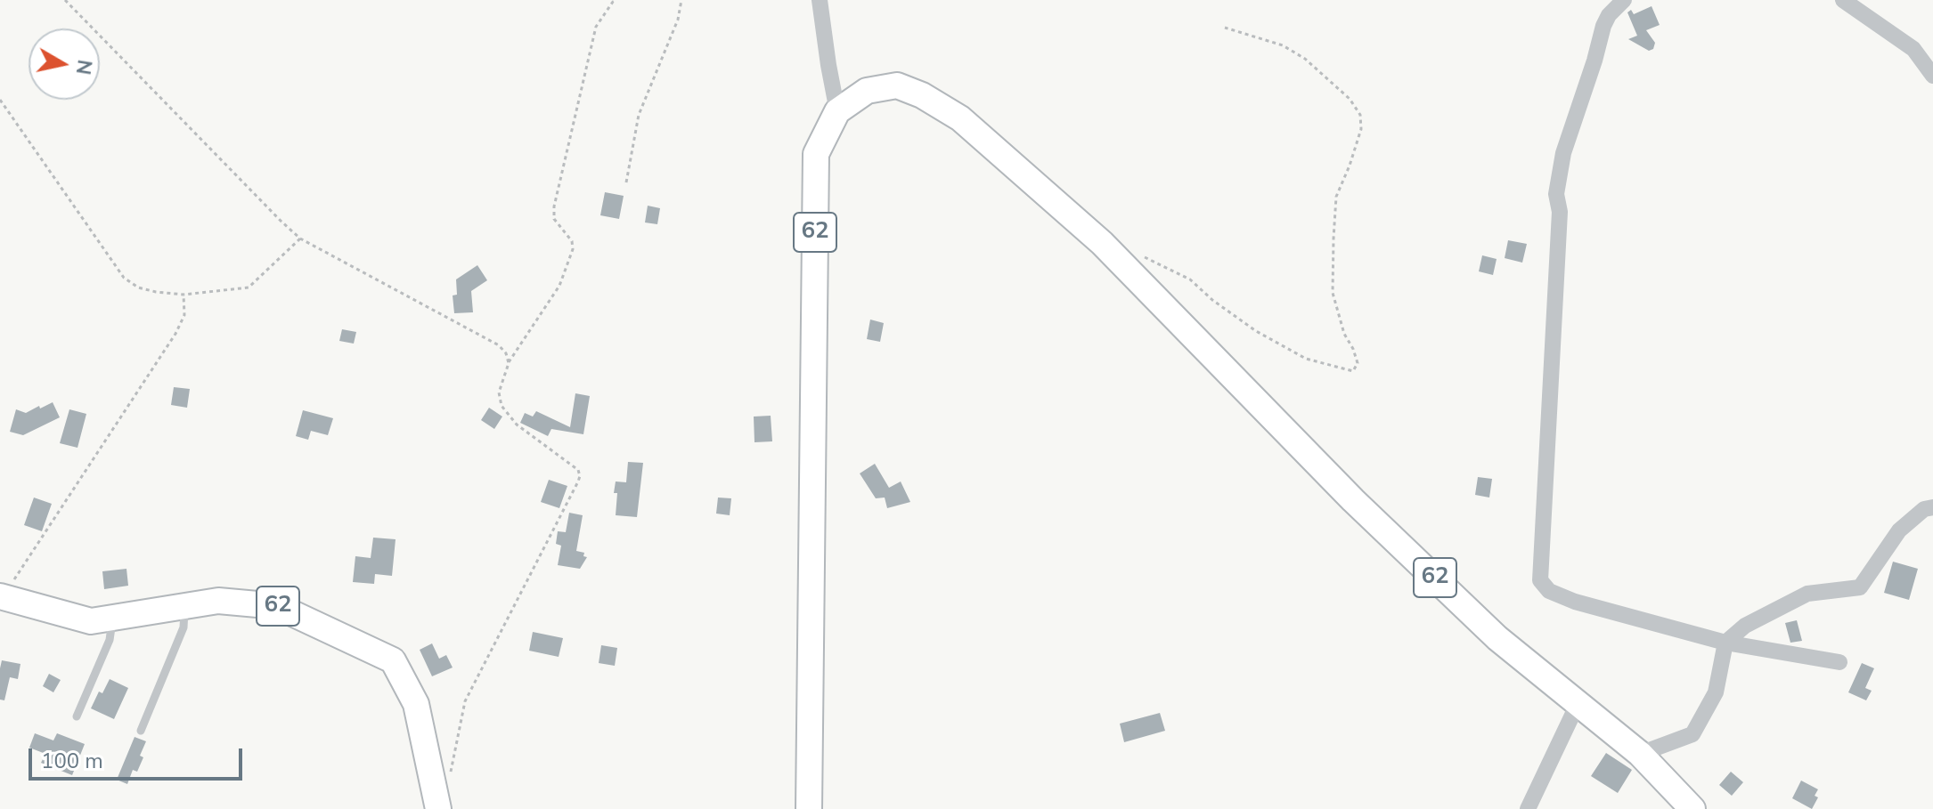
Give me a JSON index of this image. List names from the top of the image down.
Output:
{
  "streets": {
    "main road": ["62"]
  },
  "scale_bar": "100 m",
  "north": "right"
}
